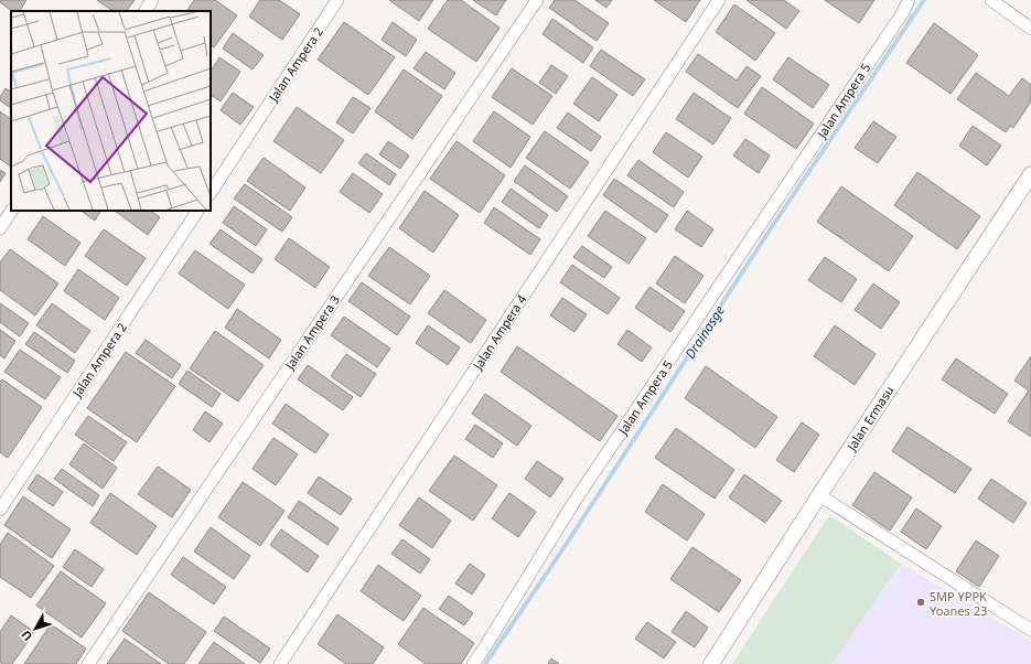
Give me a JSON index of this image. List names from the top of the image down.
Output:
{
  "streets": {
    "street": [
      "Jalan Ampera 2",
      "Jalan Ampera 5",
      "Jalan Ampera 3",
      "Jalan Ampera 4",
      "Jalan Ermasu"
    ]
  },
  "water": ["Drainasge"],
  "places": ["SMP YPPK Yoanes 23"],
  "north": "bottom left"
}
